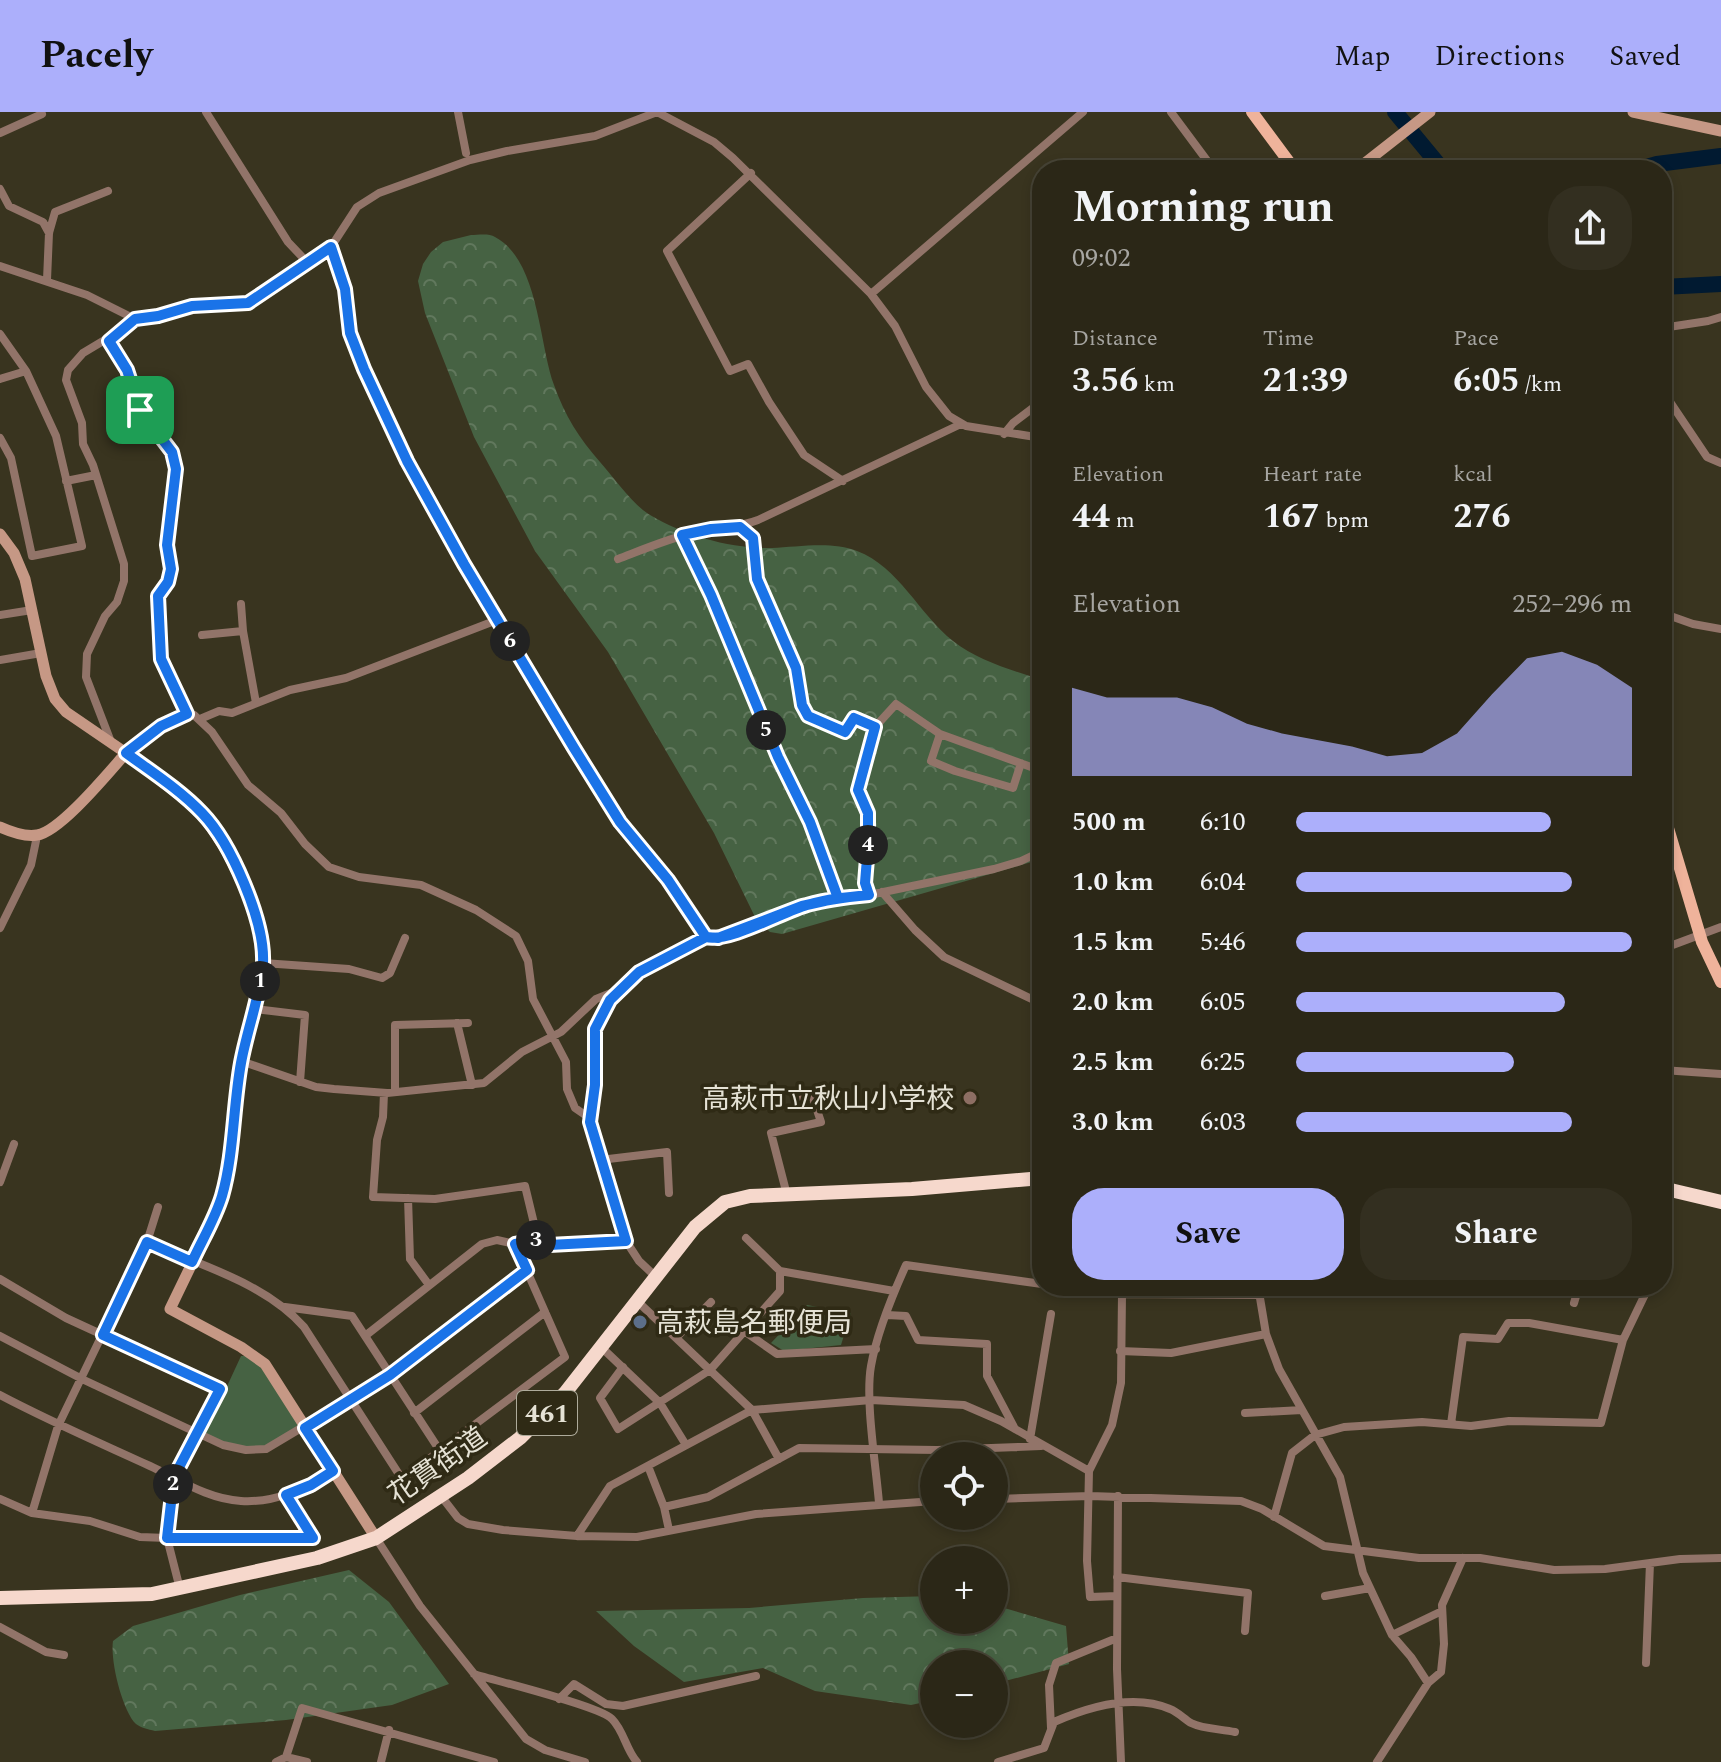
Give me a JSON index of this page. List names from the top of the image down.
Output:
{
  "streets": {
    "highway": ["461", "花貫街道"]
  },
  "places": ["高萩市立秋山小学校", "高萩島名郵便局"],
  "page": {
    "header": "Pacely",
    "nav": ["Map", "Directions", "Saved"],
    "heading": ["Morning run", "09:02"],
    "stats": [
      ["Distance", "3.56 km"],
      ["Time", "21:39"],
      ["Pace", "6:05 /km"],
      ["Elevation", "44 m"],
      ["Heart rate", "167 bpm"],
      ["kcal", "276"]
    ],
    "chart": ["Elevation", "252–296 m"],
    "pins": [
      "6",
      "5",
      "4",
      "1",
      "3",
      "2"
    ],
    "list": [
      {
        "name": "500 m",
        "note": "6:10"
      },
      {
        "name": "1.0 km",
        "note": "6:04"
      },
      {
        "name": "1.5 km",
        "note": "5:46"
      },
      {
        "name": "2.0 km",
        "note": "6:05"
      },
      {
        "name": "2.5 km",
        "note": "6:25"
      },
      {
        "name": "3.0 km",
        "note": "6:03"
      }
    ],
    "buttons": ["Save", "Share"],
    "map_buttons": ["+", "−"]
  }
}
